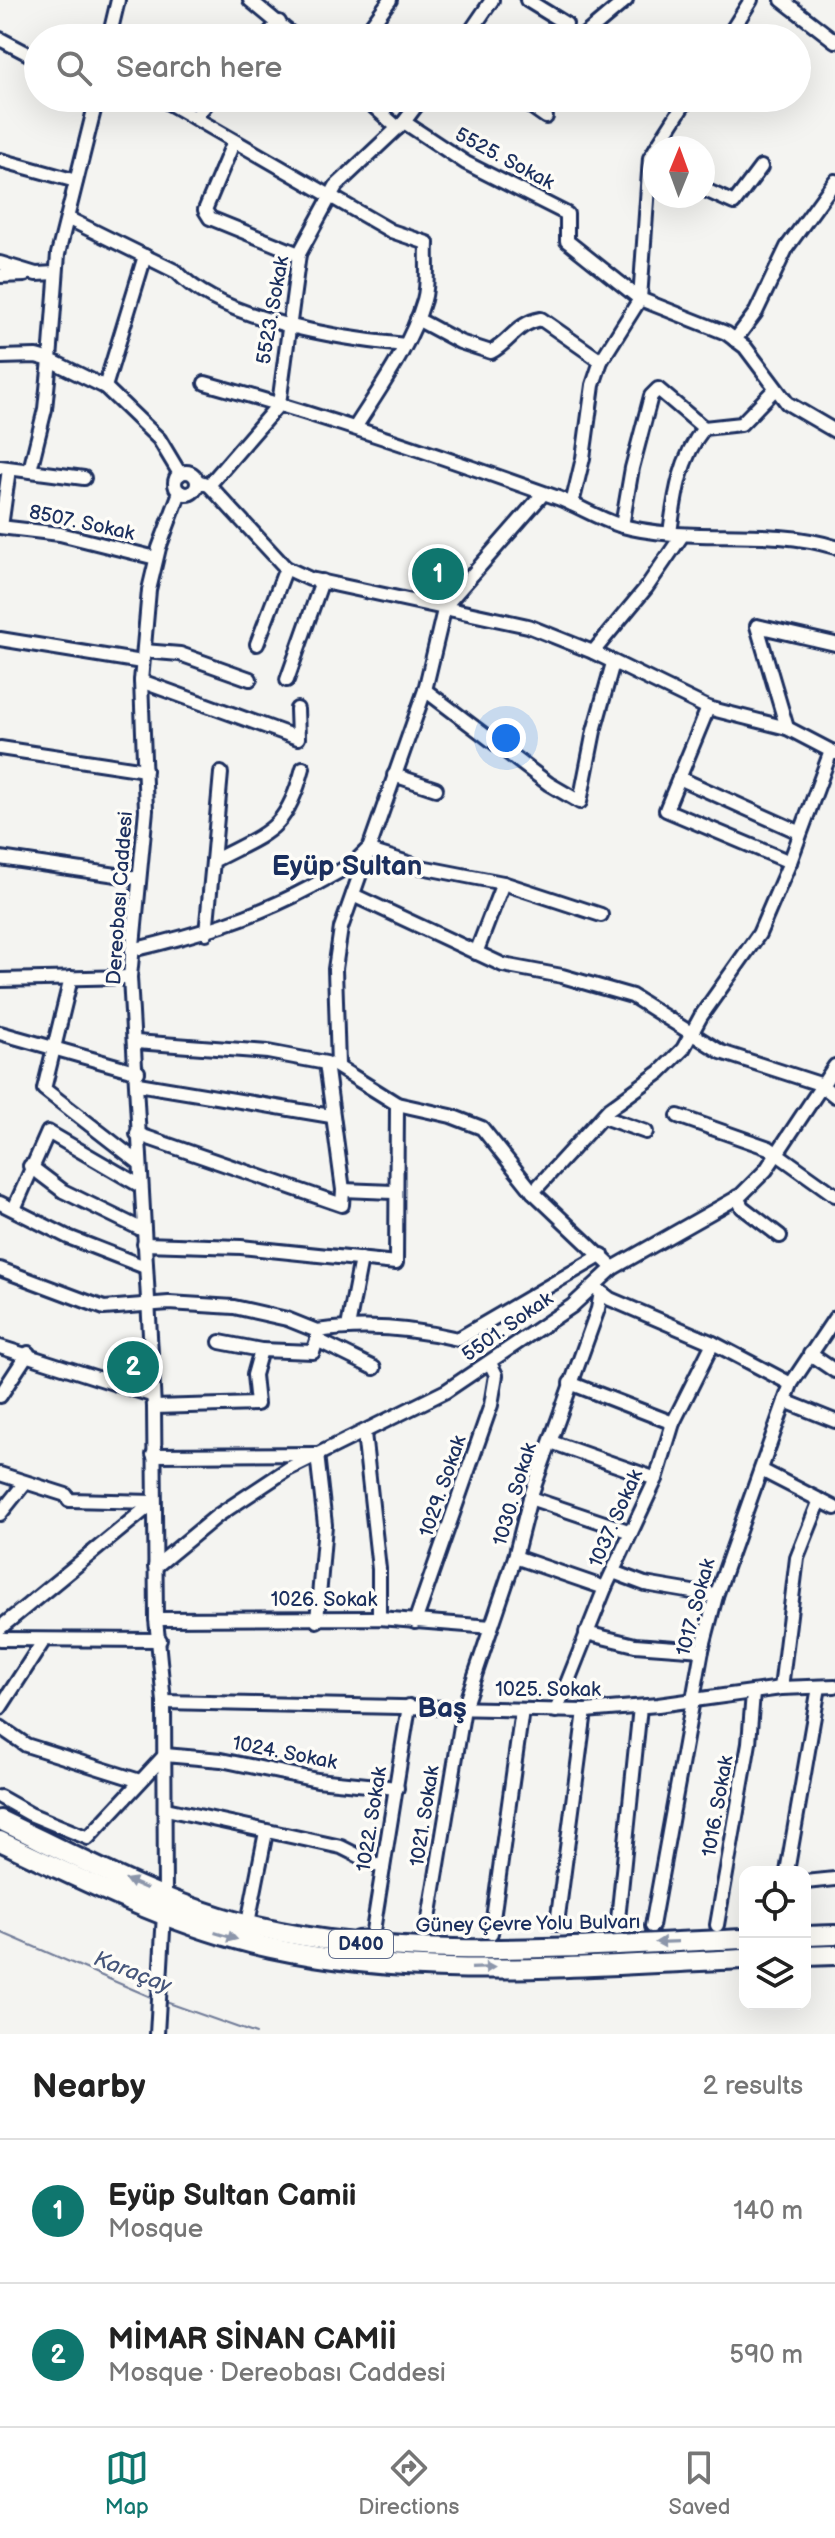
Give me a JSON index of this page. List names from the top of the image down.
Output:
{
  "streets": {
    "highway": ["Güney Çevre Yolu Bulvarı", "D400"],
    "street": [
      "5525. Sokak",
      "5523. Sokak",
      "8507. Sokak",
      "Dereobası Caddesi",
      "5501. Sokak",
      "1029. Sokak",
      "1030. Sokak",
      "1037. Sokak",
      "1026. Sokak",
      "1017. Sokak",
      "1025. Sokak",
      "1024. Sokak",
      "1016. Sokak",
      "1021. Sokak",
      "1022. Sokak"
    ]
  },
  "crossings": [
    ["5525. Sokak", "5523. Sokak"],
    ["8507. Sokak", "Dereobası Caddesi"],
    ["Dereobası Caddesi", "5501. Sokak"],
    ["Dereobası Caddesi", "1026. Sokak"],
    ["Dereobası Caddesi", "1025. Sokak"],
    ["Dereobası Caddesi", "1024. Sokak"],
    ["Dereobası Caddesi", "Güney Çevre Yolu Bulvarı"],
    ["5501. Sokak", "1029. Sokak"],
    ["5501. Sokak", "1030. Sokak"],
    ["1029. Sokak", "1026. Sokak"],
    ["1030. Sokak", "1026. Sokak"],
    ["1030. Sokak", "1025. Sokak"],
    ["1030. Sokak", "1021. Sokak"],
    ["1037. Sokak", "1025. Sokak"],
    ["1017. Sokak", "1025. Sokak"],
    ["1025. Sokak", "1016. Sokak"],
    ["1025. Sokak", "1021. Sokak"],
    ["1025. Sokak", "1022. Sokak"],
    ["1024. Sokak", "1022. Sokak"]
  ],
  "districts": ["Eyüp Sultan", "Baş"],
  "water": ["Karaçay"],
  "north": "top",
  "page": {
    "search": "Search here",
    "pins": ["1", "2"],
    "heading": ["Nearby", "2 results"],
    "list": [
      {
        "mark": "1",
        "name": "Eyüp Sultan Camii",
        "note": "Mosque",
        "value": "140 m"
      },
      {
        "mark": "2",
        "name": "MİMAR SİNAN CAMİİ",
        "note": "Mosque · Dereobası Caddesi",
        "value": "590 m"
      }
    ],
    "nav": ["Map", "Directions", "Saved"]
  }
}
